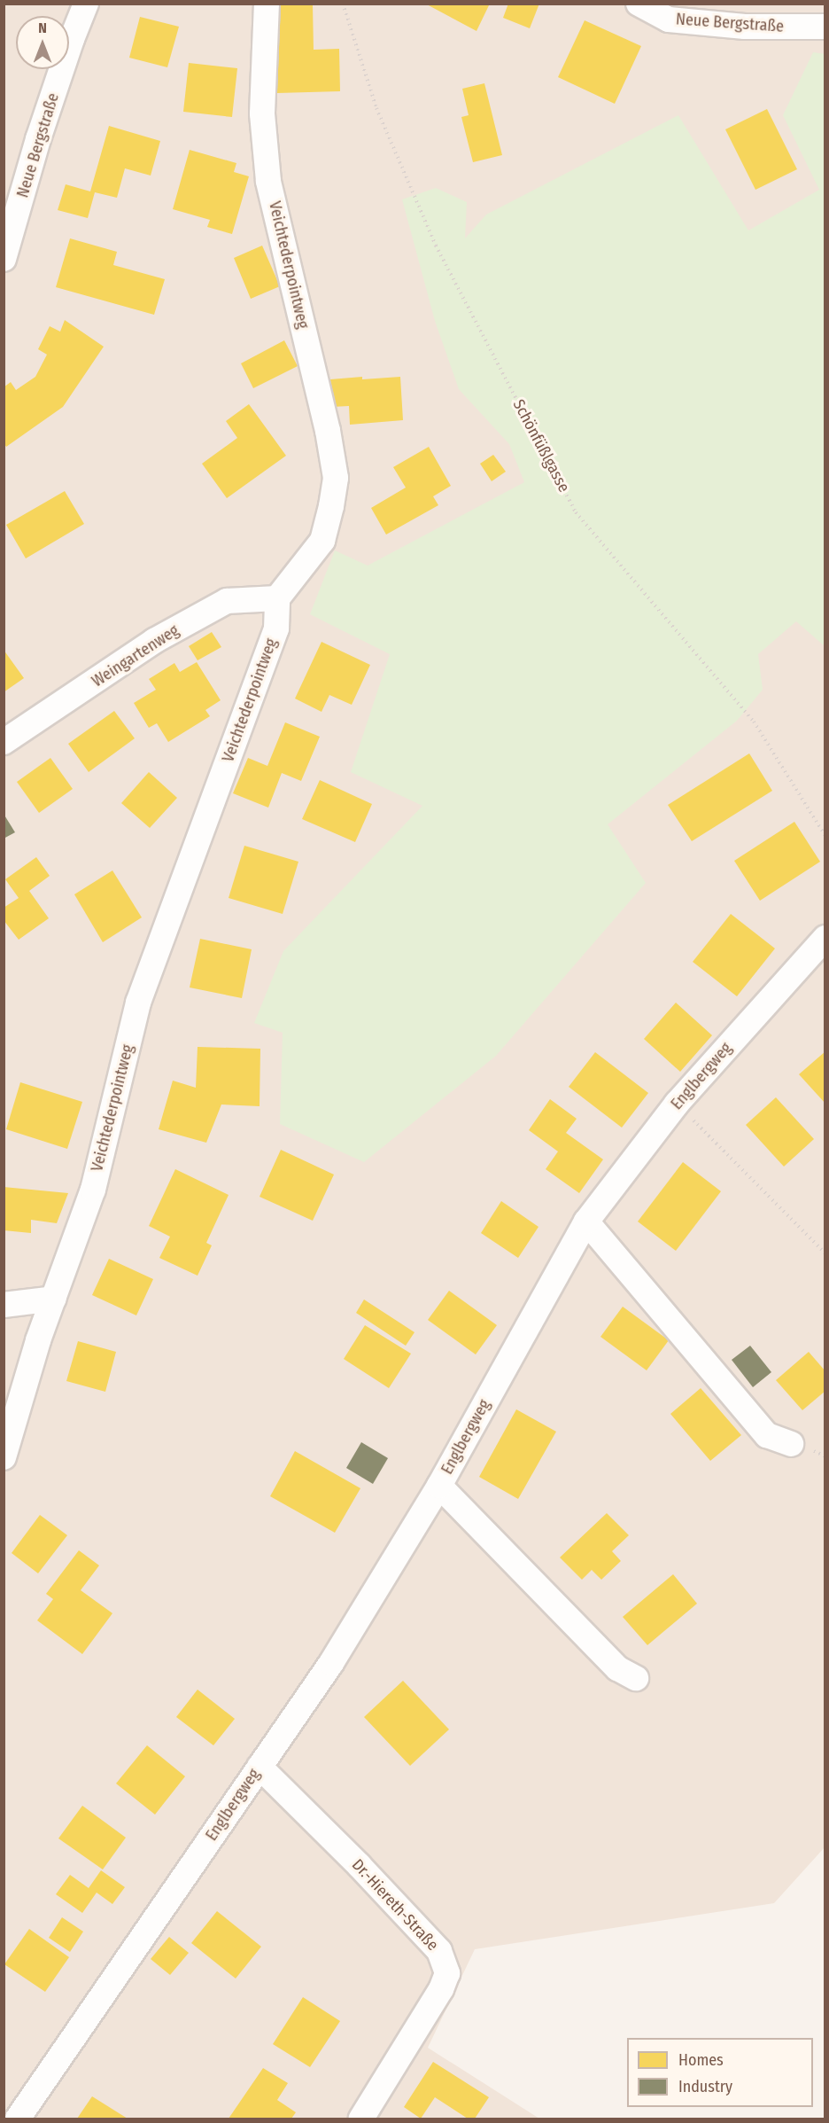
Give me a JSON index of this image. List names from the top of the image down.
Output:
{
  "streets": {
    "street": [
      "Neue Bergstraße",
      "Veichtederpointweg",
      "Weingartenweg",
      "Englbergweg",
      "Dr.-Hiereth-Straße"
    ],
    "path": ["Schönfüßlgasse"]
  },
  "crossings": [
    ["Veichtederpointweg", "Weingartenweg"],
    ["Englbergweg", "Dr.-Hiereth-Straße"]
  ],
  "legend": ["Homes", "Industry"],
  "north": "top"
}
